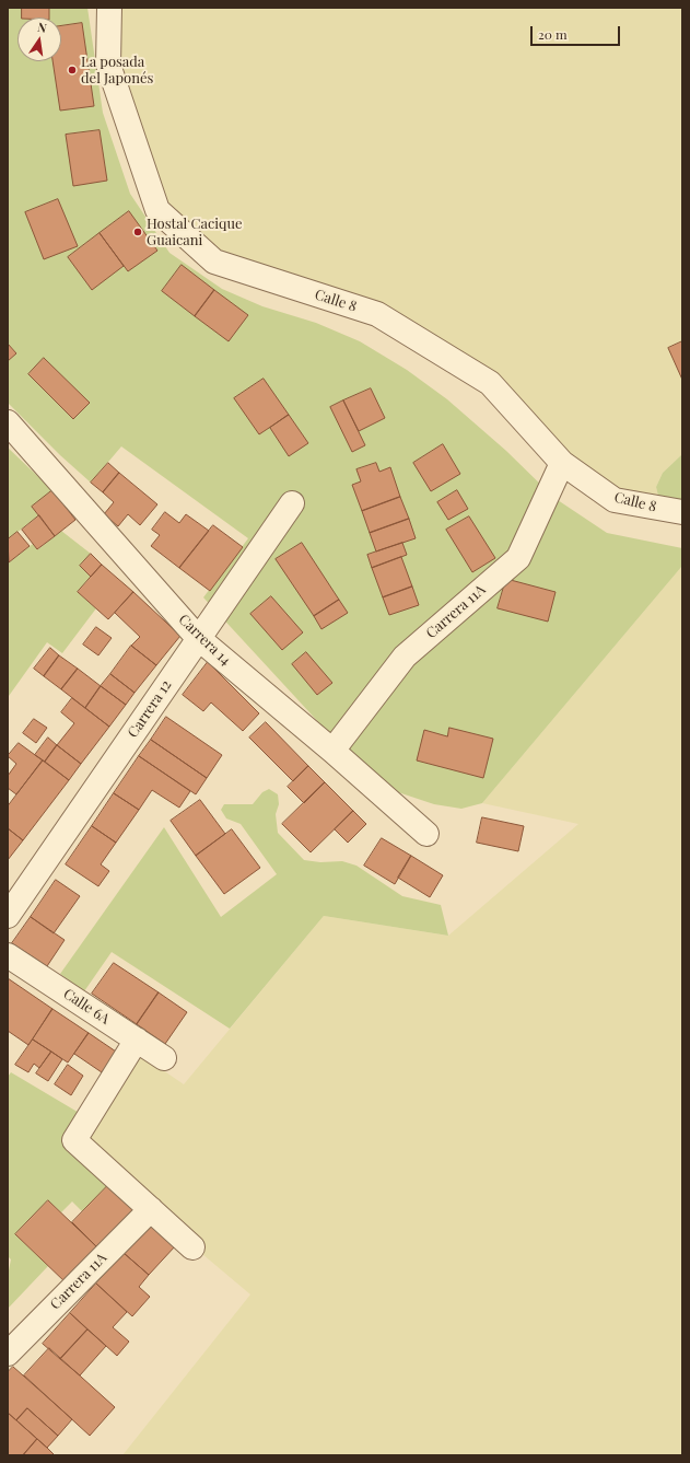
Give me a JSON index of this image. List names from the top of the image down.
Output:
{
  "streets": {
    "street": [
      "Calle 8",
      "Carrera 11A",
      "Carrera 14",
      "Carrera 12",
      "Calle 6A"
    ]
  },
  "crossings": [
    ["Calle 8", "Carrera 11A"],
    ["Carrera 11A", "Carrera 14"],
    ["Carrera 14", "Carrera 12"]
  ],
  "places": ["La posada del Japonés", "Hostal Cacique Guaicani"],
  "scale_bar": "20 m",
  "north": "top"
}
